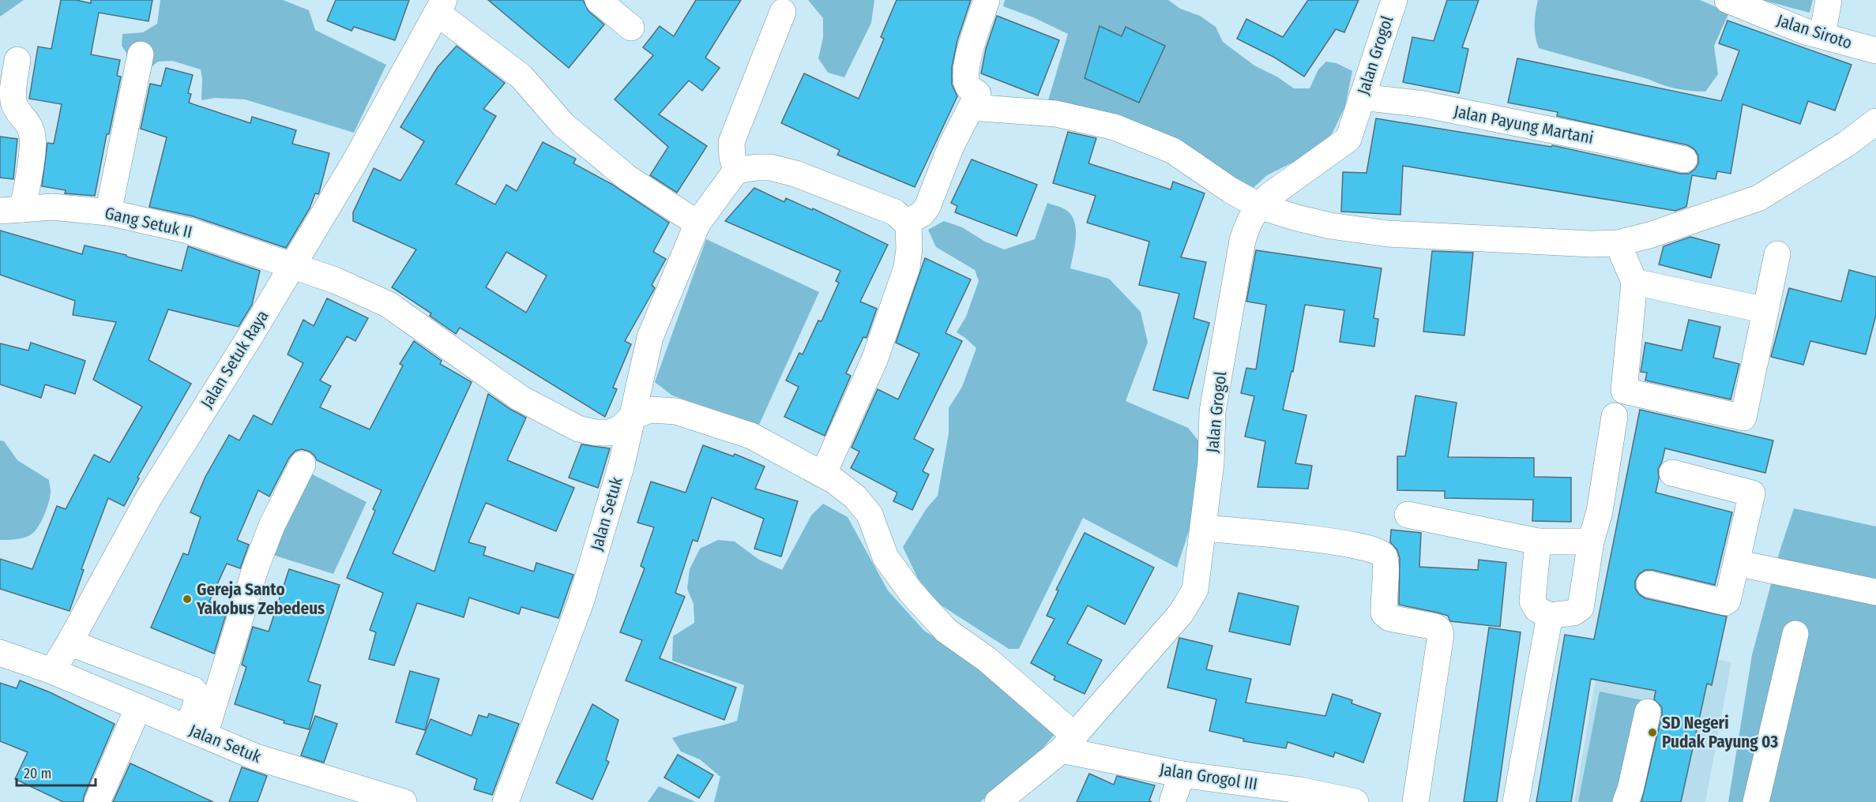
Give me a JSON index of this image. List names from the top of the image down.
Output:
{
  "streets": {
    "street": [
      "Jalan Siroto",
      "Jalan Grogol",
      "Jalan Payung Martani",
      "Gang Setuk II",
      "Jalan Setuk Raya",
      "Jalan Setuk",
      "Jalan Grogol III"
    ]
  },
  "crossings": [
    ["Jalan Grogol", "Jalan Payung Martani"],
    ["Jalan Grogol", "Gang Setuk II"],
    ["Jalan Grogol", "Jalan Grogol III"],
    ["Gang Setuk II", "Jalan Setuk Raya"],
    ["Gang Setuk II", "Jalan Setuk"],
    ["Gang Setuk II", "Jalan Grogol III"],
    ["Jalan Setuk Raya", "Jalan Setuk"]
  ],
  "places": ["Gereja Santo Yakobus Zebedeus", "SD Negeri Pudak Payung 03"],
  "scale_bar": "20 m"
}
